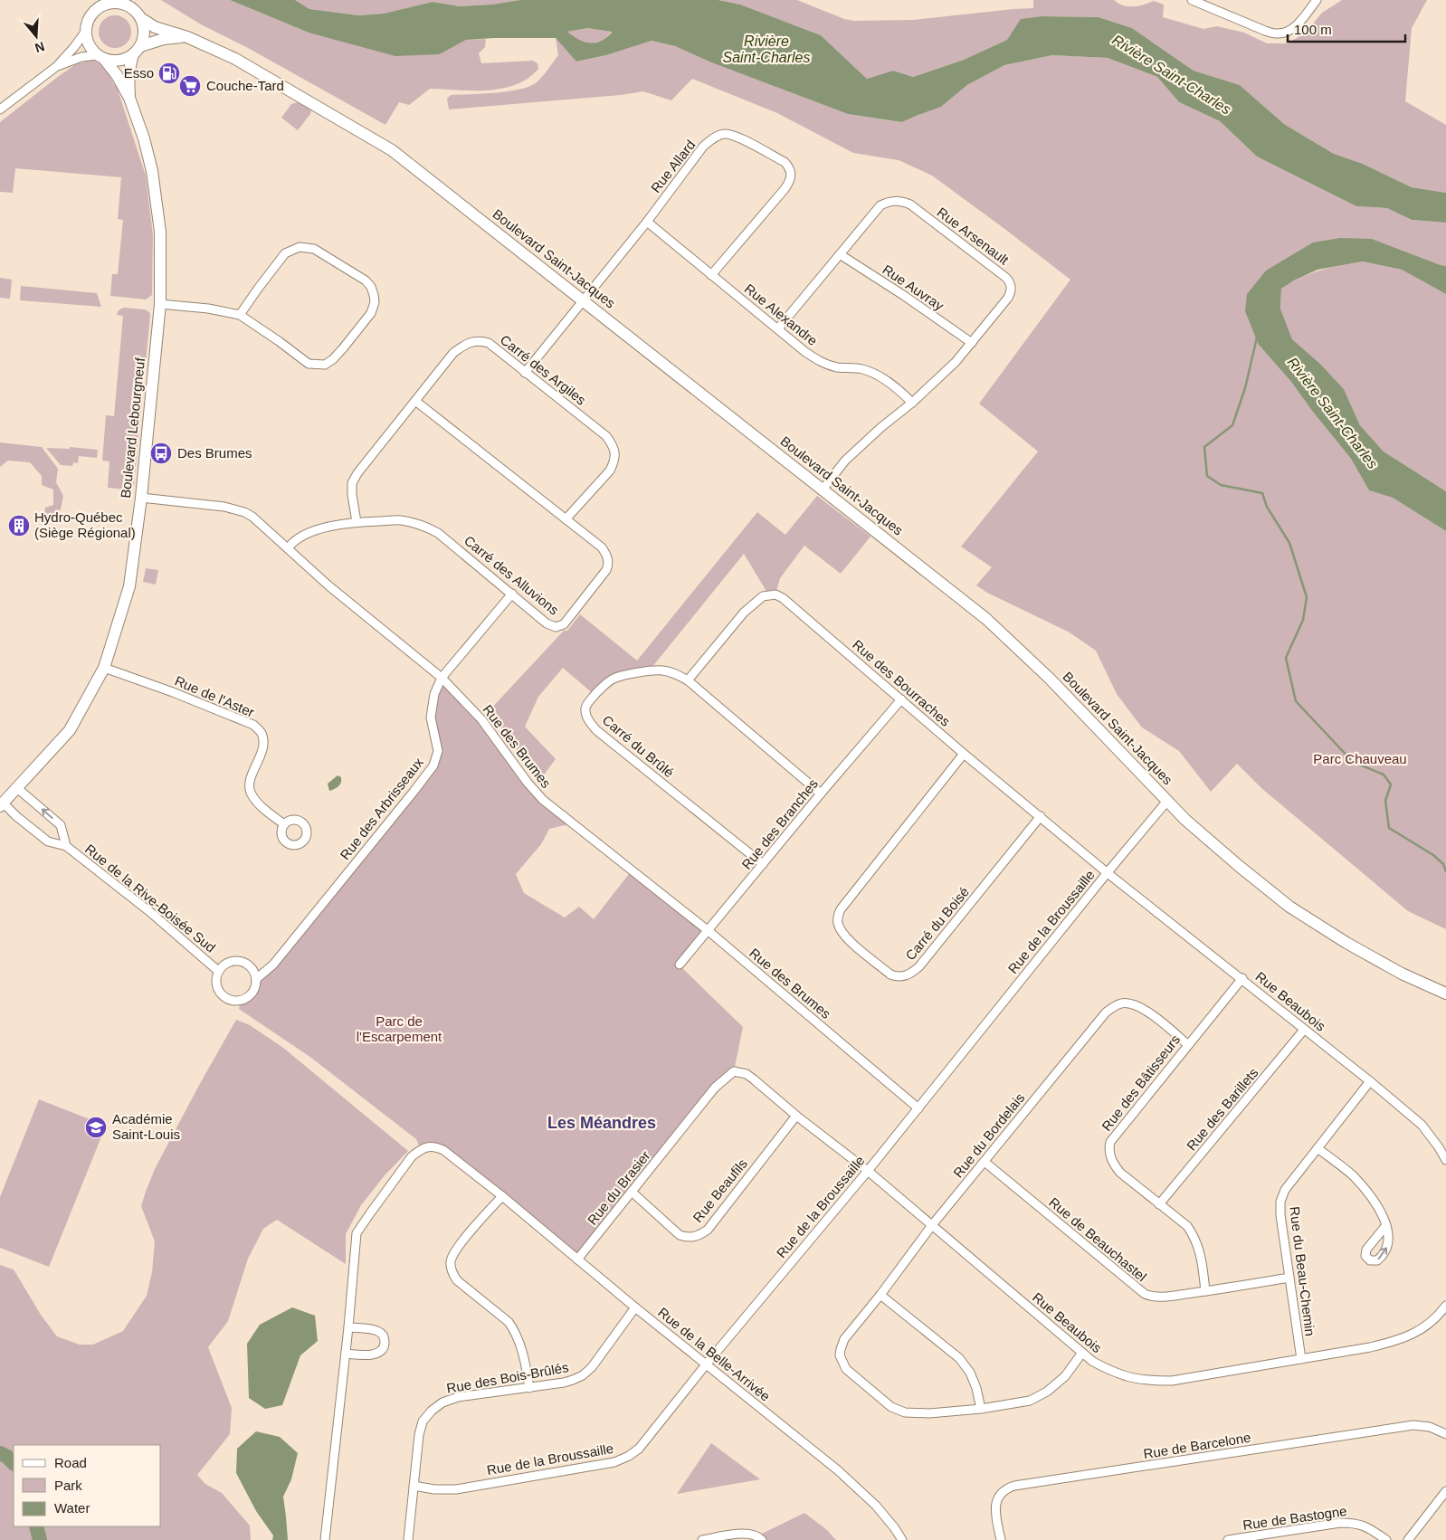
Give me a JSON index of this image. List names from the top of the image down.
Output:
{
  "streets": {
    "street": [
      "Rue Allard",
      "Rue Arsenault",
      "Boulevard Saint-Jacques",
      "Rue Auvray",
      "Rue Alexandre",
      "Carré des Argiles",
      "Boulevard Lebourgneuf",
      "Carré des Alluvions",
      "Rue des Bourraches",
      "Rue de l'Aster",
      "Rue des Brumes",
      "Carré du Brûlé",
      "Rue des Arbrisseaux",
      "Rue des Branches",
      "Rue de la Rive-Boisée Sud",
      "Rue de la Broussaille",
      "Carré du Boisé",
      "Rue Beaubois",
      "Rue des Bâtisseurs",
      "Rue des Barillets",
      "Rue du Bordelais",
      "Rue du Brasier",
      "Rue Beaufils",
      "Rue de Beauchastel",
      "Rue du Beau-Chemin",
      "Rue de la Belle-Arrivée",
      "Rue des Bois-Brûlés",
      "Rue de Barcelone",
      "Rue de Bastogne"
    ]
  },
  "crossings": [
    ["Rue Allard", "Boulevard Saint-Jacques"],
    ["Rue Allard", "Rue Alexandre"],
    ["Rue Allard", "Carré des Argiles"],
    ["Rue Arsenault", "Boulevard Saint-Jacques"],
    ["Rue Arsenault", "Rue Auvray"],
    ["Rue Arsenault", "Rue Alexandre"],
    ["Boulevard Saint-Jacques", "Boulevard Lebourgneuf"],
    ["Boulevard Saint-Jacques", "Rue de la Broussaille"],
    ["Carré des Argiles", "Carré des Alluvions"],
    ["Boulevard Lebourgneuf", "Rue de l'Aster"],
    ["Boulevard Lebourgneuf", "Rue des Brumes"],
    ["Boulevard Lebourgneuf", "Rue de la Rive-Boisée Sud"],
    ["Carré des Alluvions", "Rue des Brumes"],
    ["Carré des Alluvions", "Rue des Arbrisseaux"],
    ["Rue des Bourraches", "Carré du Brûlé"],
    ["Rue des Bourraches", "Rue des Branches"],
    ["Rue des Bourraches", "Rue de la Broussaille"],
    ["Rue des Bourraches", "Carré du Boisé"],
    ["Rue des Bourraches", "Rue Beaubois"],
    ["Rue des Brumes", "Rue des Arbrisseaux"],
    ["Rue des Brumes", "Rue des Branches"],
    ["Rue des Brumes", "Rue de la Broussaille"],
    ["Carré du Brûlé", "Rue des Branches"],
    ["Rue des Arbrisseaux", "Rue de la Rive-Boisée Sud"],
    ["Rue de la Broussaille", "Rue Beaubois"],
    ["Rue de la Broussaille", "Rue de la Belle-Arrivée"],
    ["Rue de la Broussaille", "Rue des Bois-Brûlés"],
    ["Rue Beaubois", "Rue des Bâtisseurs"],
    ["Rue Beaubois", "Rue des Barillets"],
    ["Rue Beaubois", "Rue du Bordelais"],
    ["Rue Beaubois", "Rue du Brasier"],
    ["Rue Beaubois", "Rue Beaufils"],
    ["Rue Beaubois", "Rue du Beau-Chemin"],
    ["Rue des Bâtisseurs", "Rue des Barillets"],
    ["Rue des Bâtisseurs", "Rue du Bordelais"],
    ["Rue des Bâtisseurs", "Rue de Beauchastel"],
    ["Rue du Bordelais", "Rue de Beauchastel"],
    ["Rue du Brasier", "Rue Beaufils"],
    ["Rue du Brasier", "Rue de la Belle-Arrivée"],
    ["Rue de Beauchastel", "Rue du Beau-Chemin"],
    ["Rue de la Belle-Arrivée", "Rue des Bois-Brûlés"]
  ],
  "districts": ["Les Méandres"],
  "water": ["Rivière Saint-Charles"],
  "parks": ["Parc Chauveau", "Parc de l'Escarpement"],
  "places": {
    "fuel station": ["Esso"],
    "supermarket": ["Couche-Tard"],
    "bus stop": ["Des Brumes"],
    "building": ["Hydro-Québec (Siège Régional)"],
    "school or university": ["Académie Saint-Louis"]
  },
  "legend": ["Road", "Park", "Water"],
  "scale_bar": "100 m",
  "north": "bottom"
}
